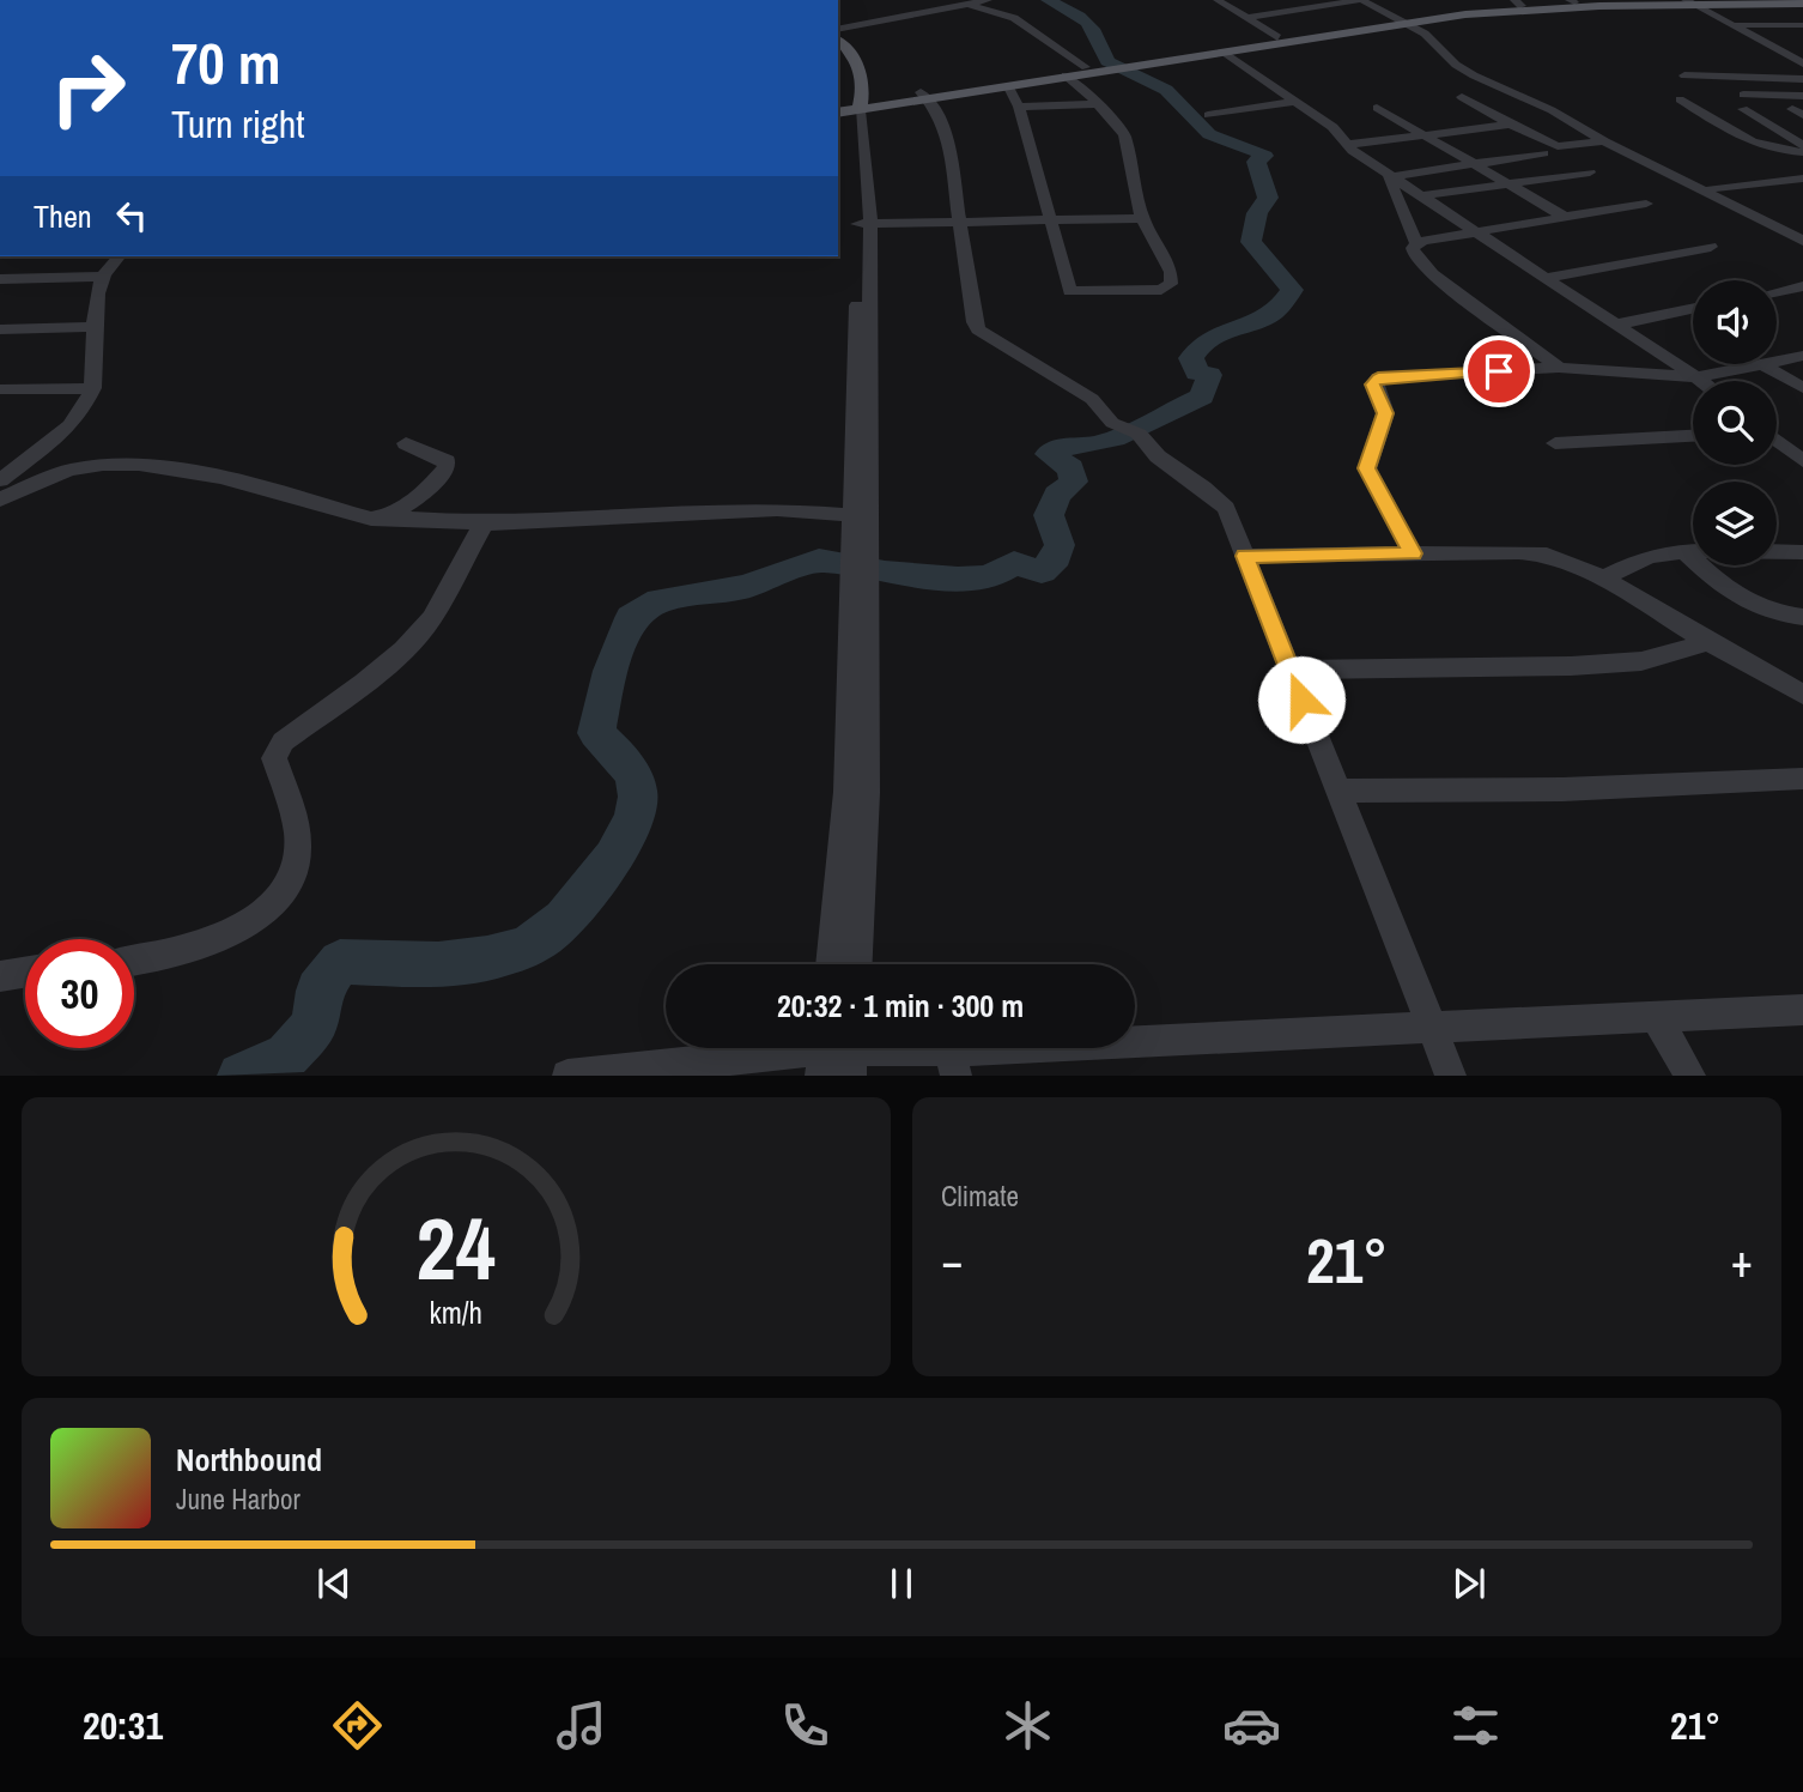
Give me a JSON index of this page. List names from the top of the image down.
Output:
{
  "page": {
    "turn": ["70 m", "Turn right"],
    "then": "Then",
    "limit": "30",
    "trip": "20:32 · 1 min · 300 m",
    "tile": "Climate",
    "heat": ["−", "21°", "+"],
    "song": ["Northbound", "June Harbor"],
    "tabs": ["20:31", "21°"],
    "gauge": ["24", "km/h"]
  }
}
